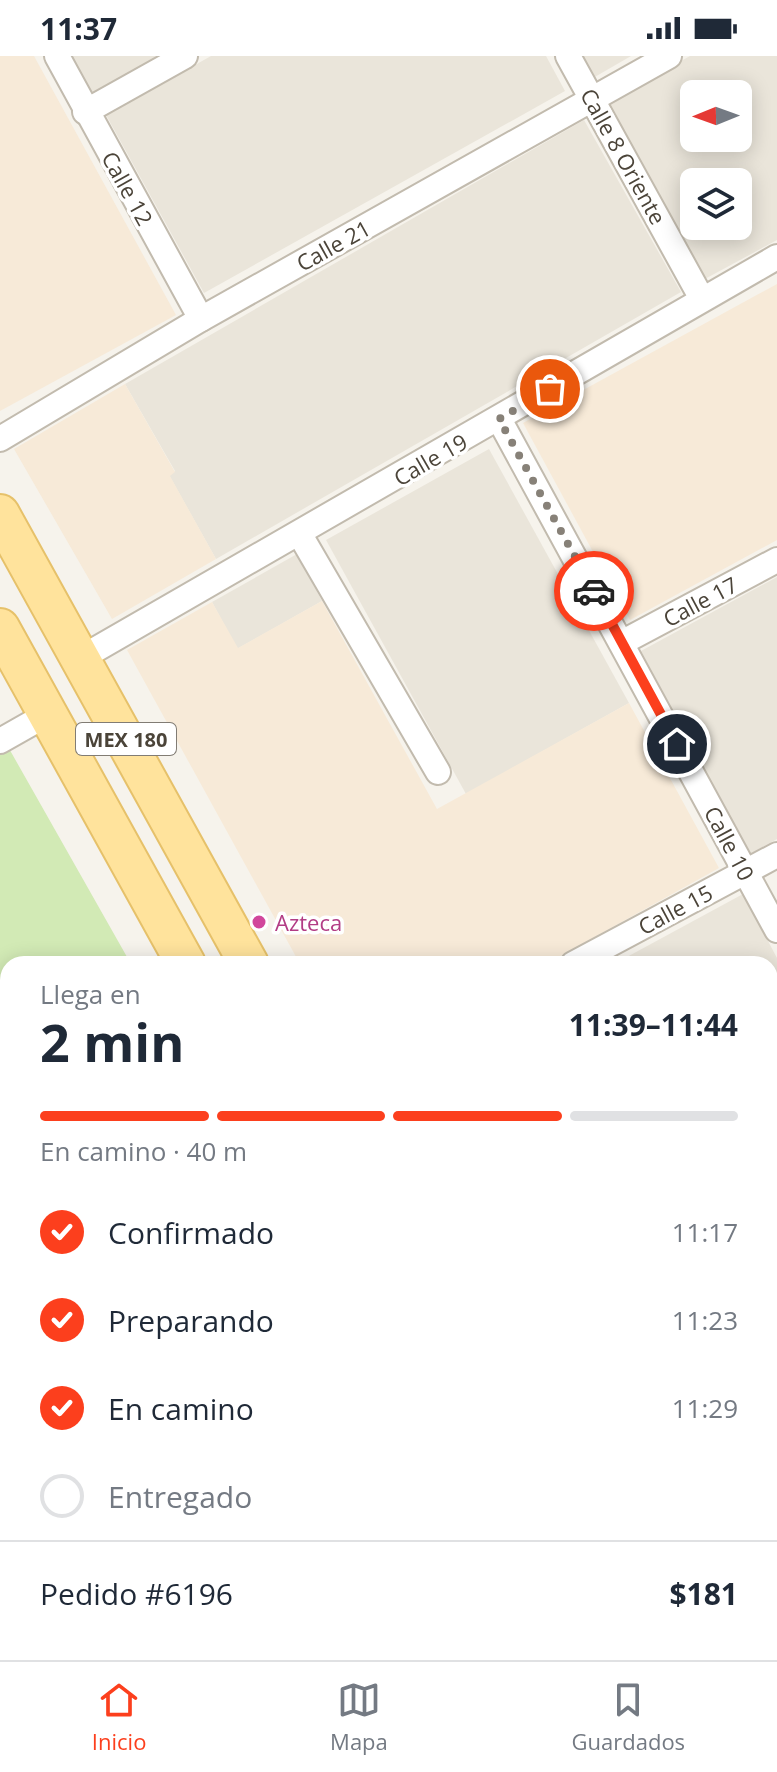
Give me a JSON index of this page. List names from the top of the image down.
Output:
{
  "streets": {
    "main road": ["MEX 180"],
    "street": [
      "Calle 8 Oriente",
      "Calle 12",
      "Calle 21",
      "Calle 19",
      "Calle 17",
      "Calle 10",
      "Calle 15"
    ]
  },
  "crossings": [
    ["Calle 8 Oriente", "Calle 21"],
    ["Calle 8 Oriente", "Calle 19"],
    ["Calle 12", "Calle 21"],
    ["Calle 19", "MEX 180"],
    ["Calle 19", "Calle 10"],
    ["Calle 17", "Calle 10"],
    ["Calle 10", "Calle 15"]
  ],
  "places": ["Azteca"],
  "north": "left",
  "page": {
    "status": "11:37",
    "heading": ["2 min", "Llega en", "11:39–11:44"],
    "panel": ["Pedido #6196", "$181"],
    "bar": "En camino · 40 m",
    "list": [
      ["Confirmado", "11:17"],
      ["Preparando", "11:23"],
      ["En camino", "11:29"],
      "Entregado"
    ],
    "tabs": ["Inicio", "Mapa", "Guardados"]
  }
}
